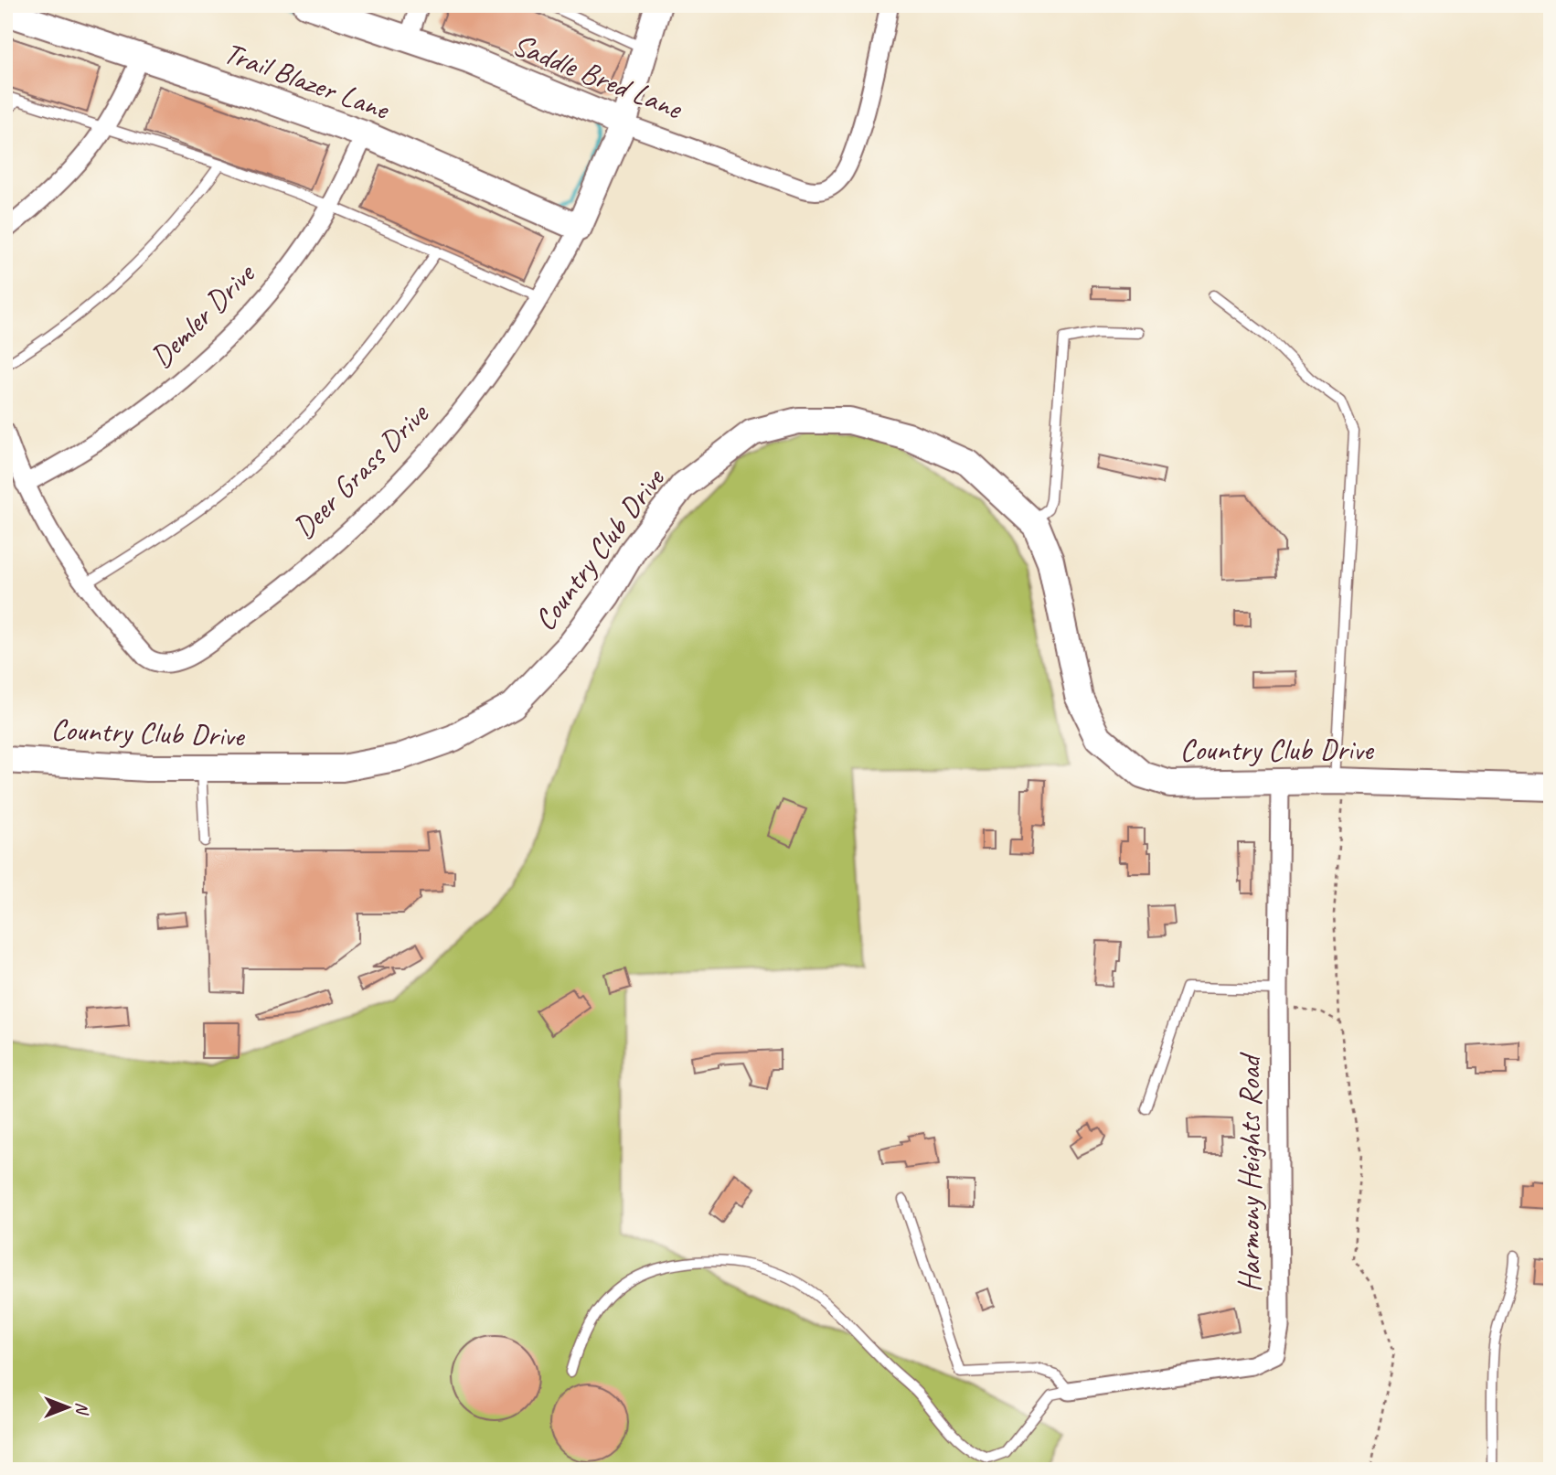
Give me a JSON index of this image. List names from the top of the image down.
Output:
{
  "streets": {
    "street": [
      "Saddle Bred Lane",
      "Trail Blazer Lane",
      "Demler Drive",
      "Deer Grass Drive",
      "Country Club Drive",
      "Harmony Heights Road"
    ]
  },
  "crossings": [
    ["Saddle Bred Lane", "Deer Grass Drive"],
    ["Trail Blazer Lane", "Demler Drive"],
    ["Trail Blazer Lane", "Deer Grass Drive"],
    ["Demler Drive", "Deer Grass Drive"],
    ["Country Club Drive", "Harmony Heights Road"]
  ],
  "north": "right"
}
